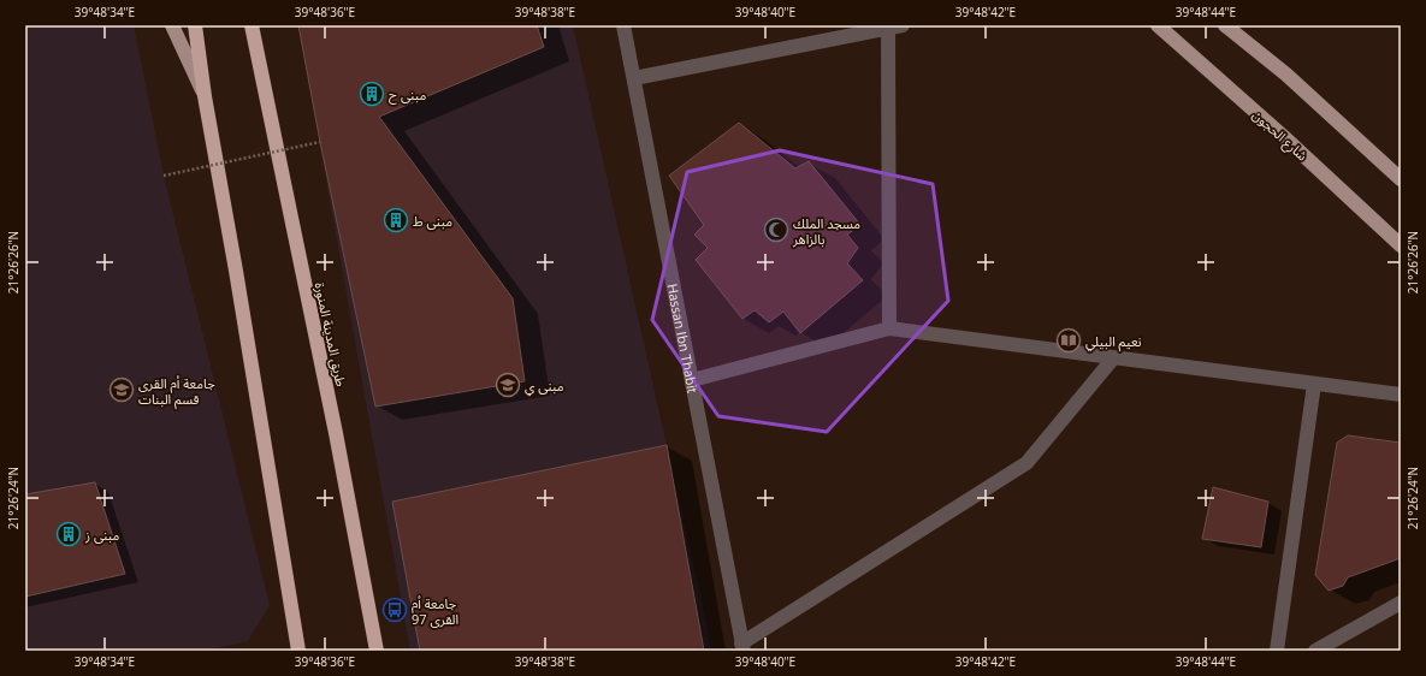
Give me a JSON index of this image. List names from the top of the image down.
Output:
{
  "streets": {
    "highway": ["طريق المدينة المنورة"],
    "main road": ["شارع الحجون"],
    "street": ["Hassan Ibn Thabit"]
  },
  "places": {
    "building": ["مبنى ح", "مبنى ط", "مبنى ز"],
    "mosque": ["مسجد الملك بالزاهر"],
    "library": ["نعيم البيلي"],
    "school or university": ["مبنى ي", "جامعة أم القرى قسم البنات"],
    "bus stop": ["جامعة أم القرى 97"]
  },
  "coordinates": [
    "39°48'34\"E",
    "39°48'36\"E",
    "39°48'38\"E",
    "39°48'40\"E",
    "39°48'42\"E",
    "39°48'44\"E",
    "21°26'26\"N",
    "21°26'24\"N"
  ]
}
